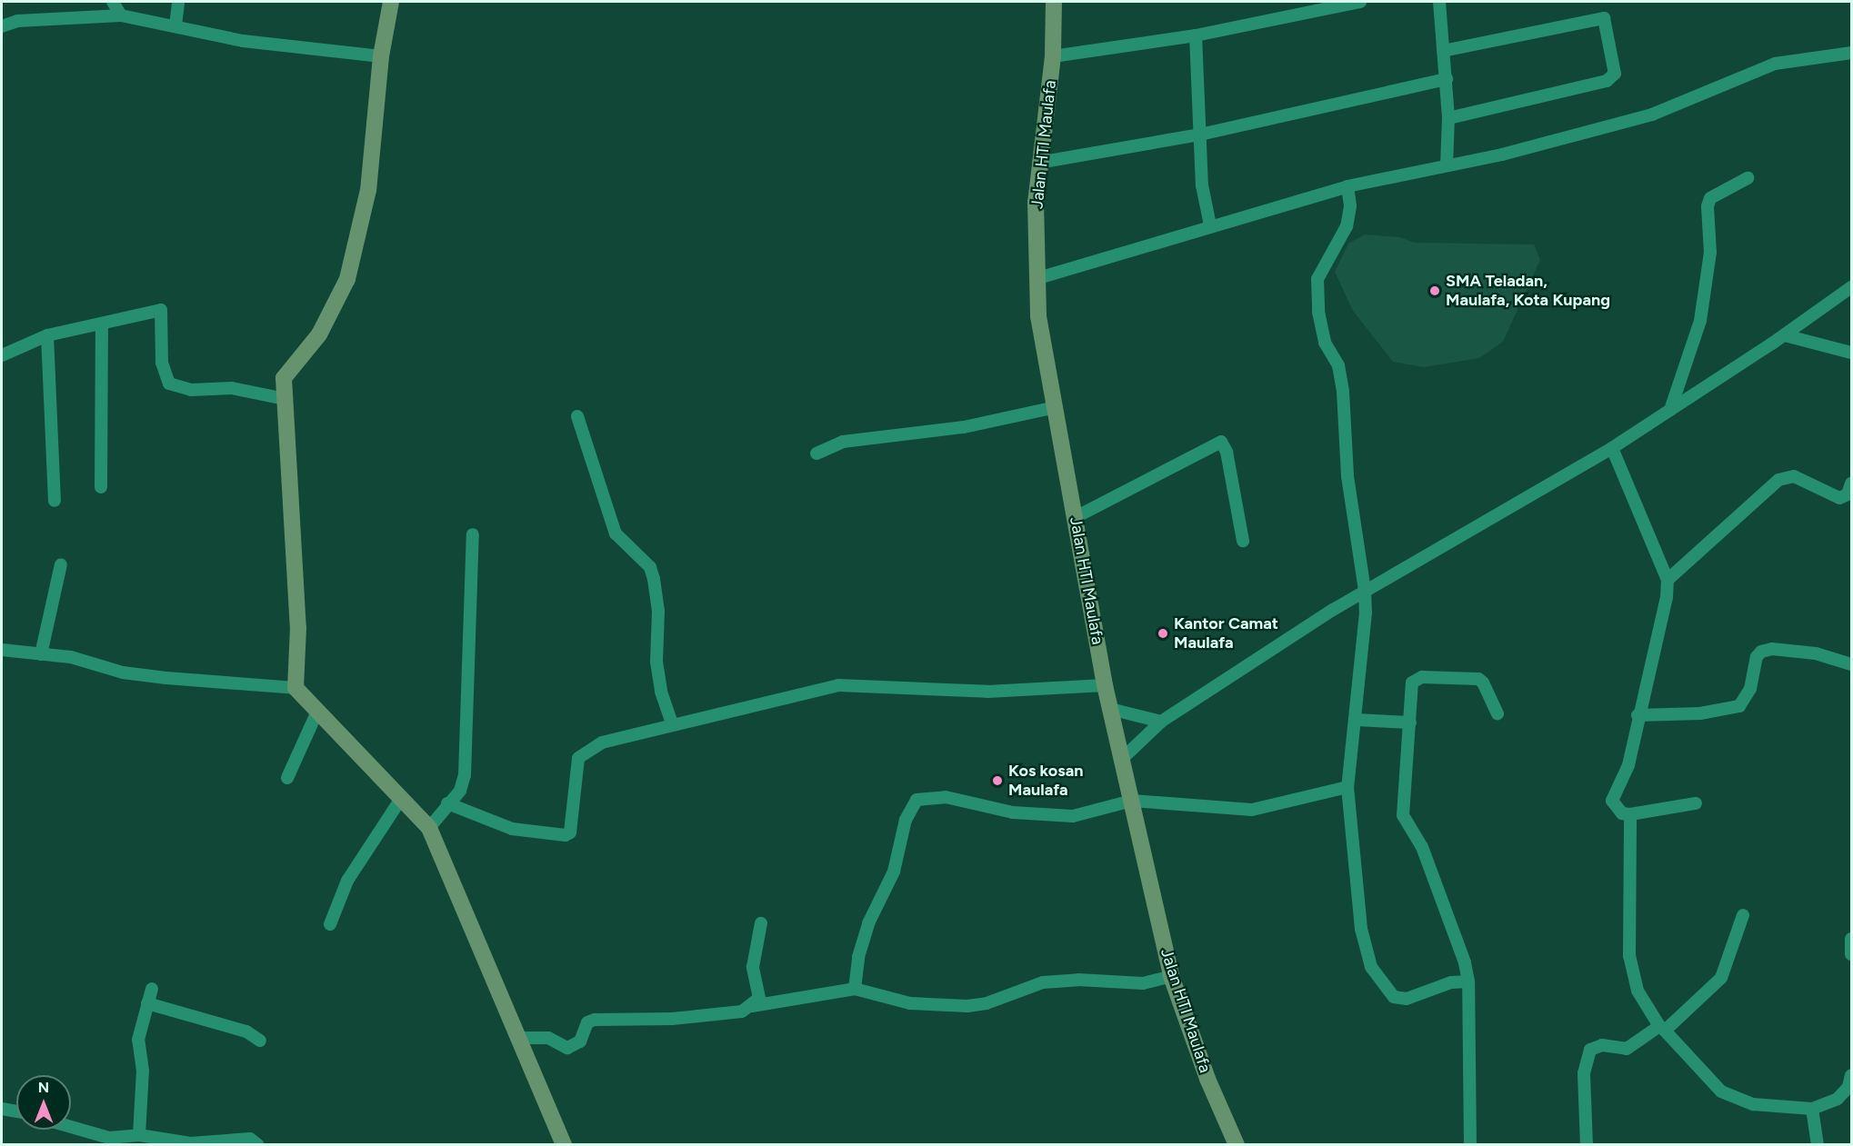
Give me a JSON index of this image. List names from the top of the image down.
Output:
{
  "streets": {
    "street": ["Jalan HTI Maulafa"]
  },
  "places": ["SMA Teladan, Maulafa, Kota Kupang", "Kantor Camat Maulafa", "Kos kosan Maulafa"],
  "north": "top"
}
